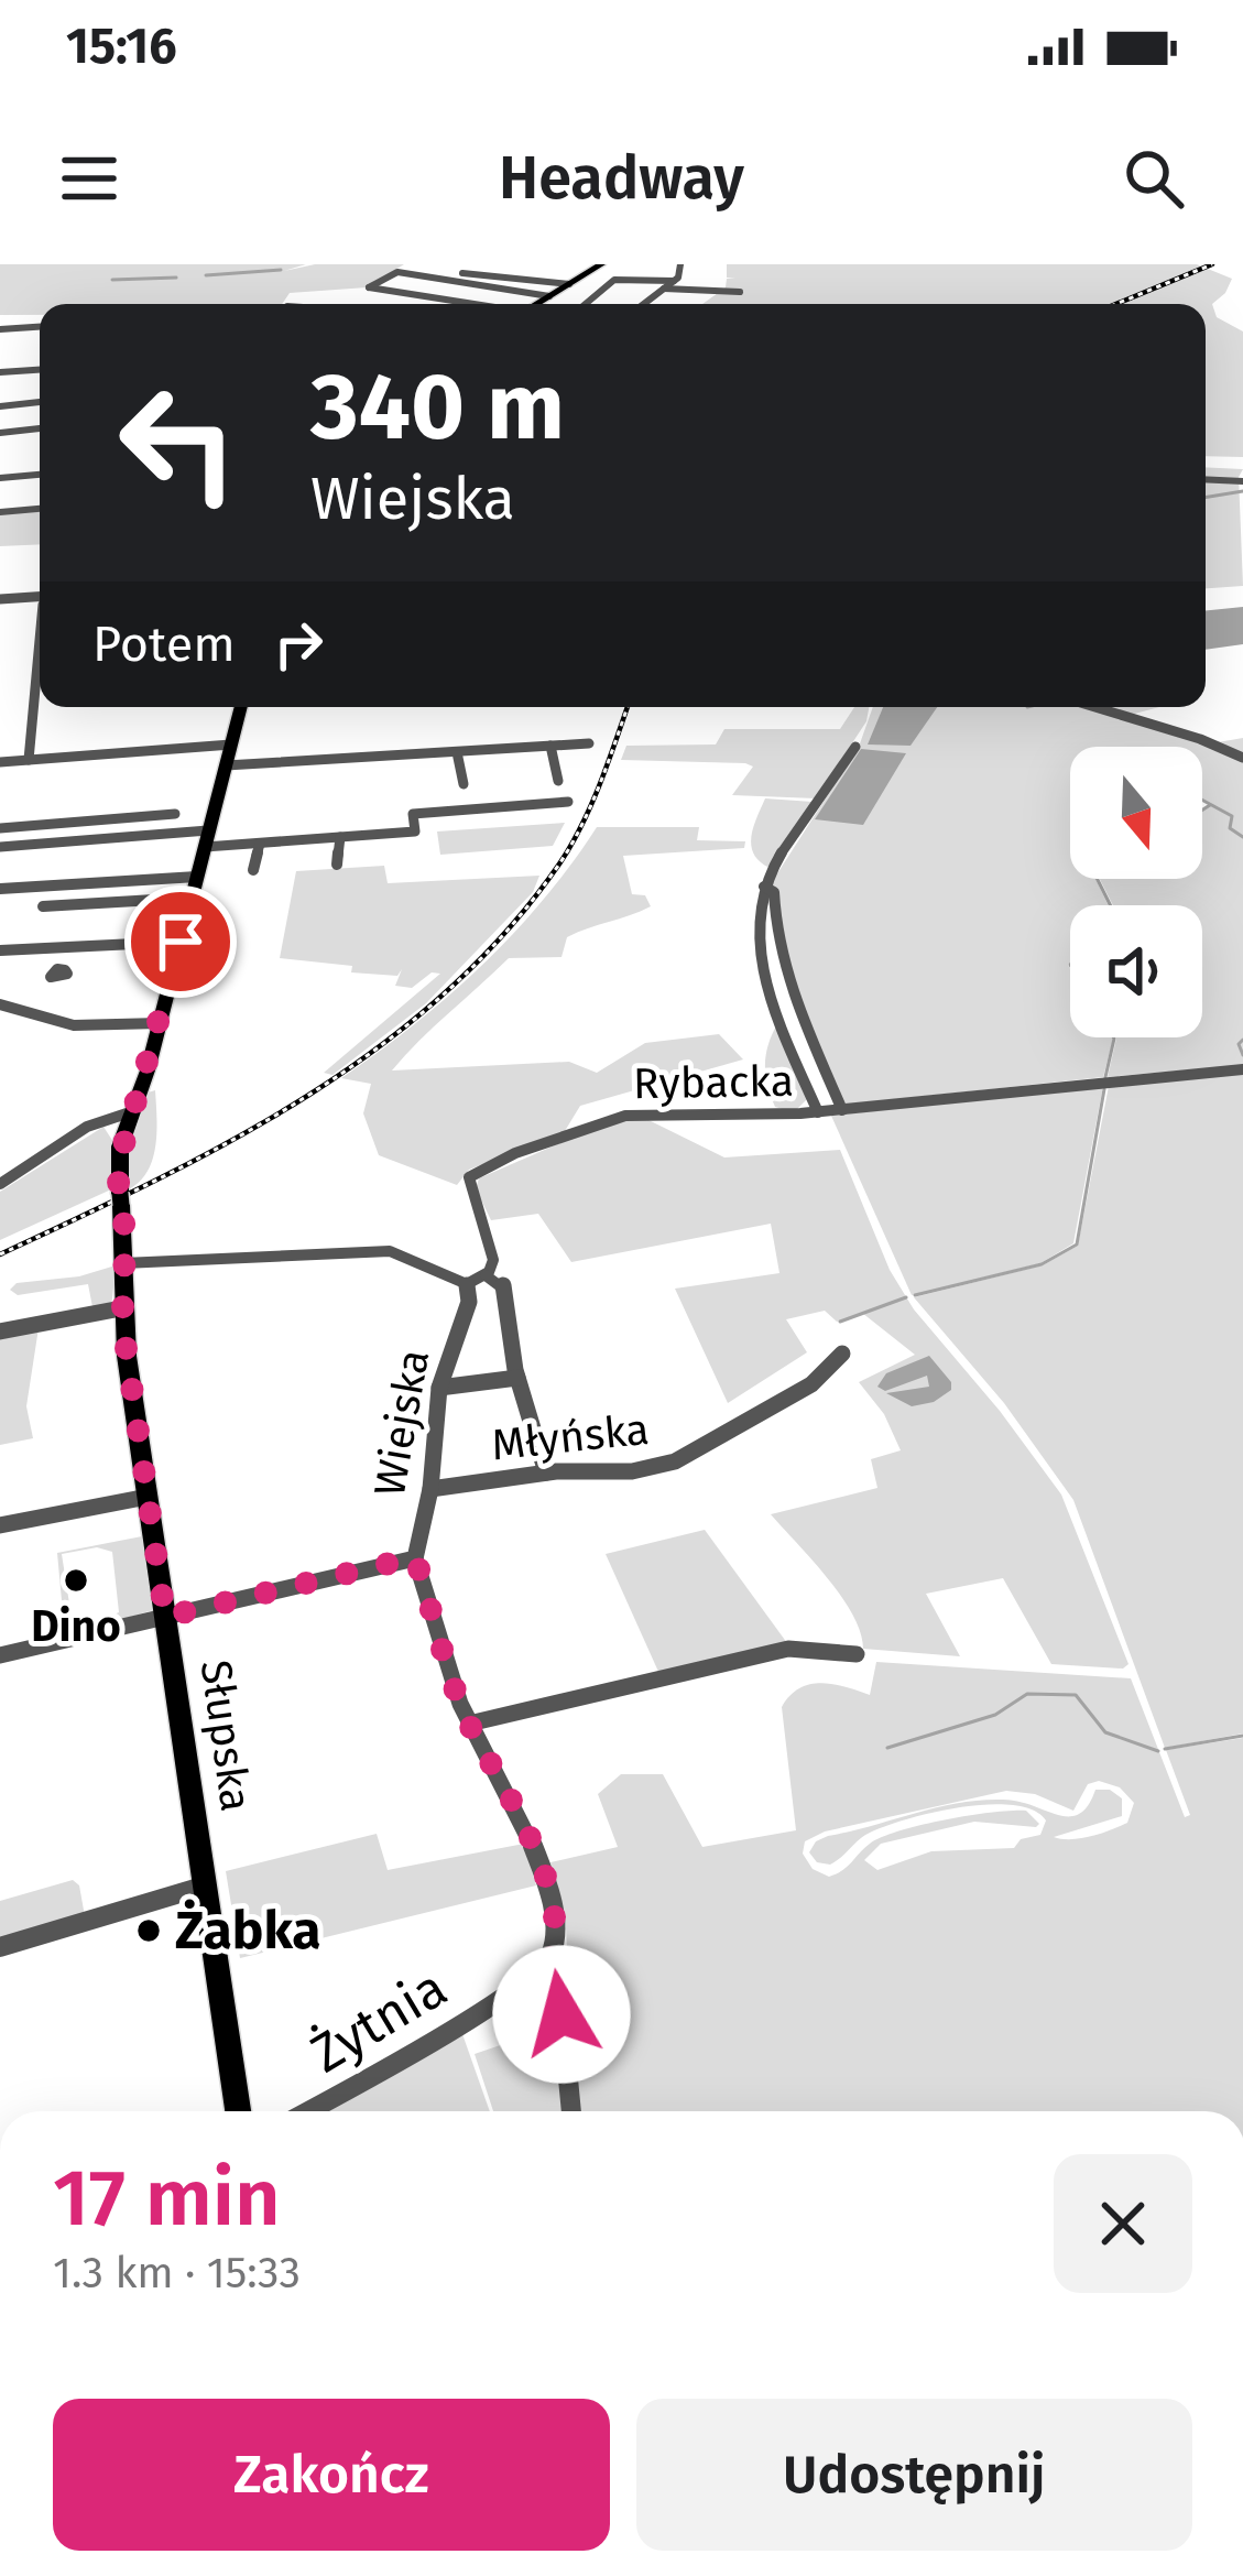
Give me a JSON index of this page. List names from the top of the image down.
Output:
{
  "streets": {
    "main road": ["Słupska"],
    "street": [
      "Rybacka",
      "Wiejska",
      "Młyńska",
      "Żytnia"
    ]
  },
  "crossings": [
    ["Wiejska", "Młyńska"],
    ["Wiejska", "Słupska"]
  ],
  "places": ["Dino", "Żabka"],
  "north": "bottom",
  "page": {
    "status": "15:16",
    "header": "Headway",
    "turn": ["340 m", "Wiejska"],
    "then": "Potem",
    "heading": ["17 min", "1.3 km · 15:33"],
    "buttons": ["Zakończ", "Udostępnij"]
  }
}
